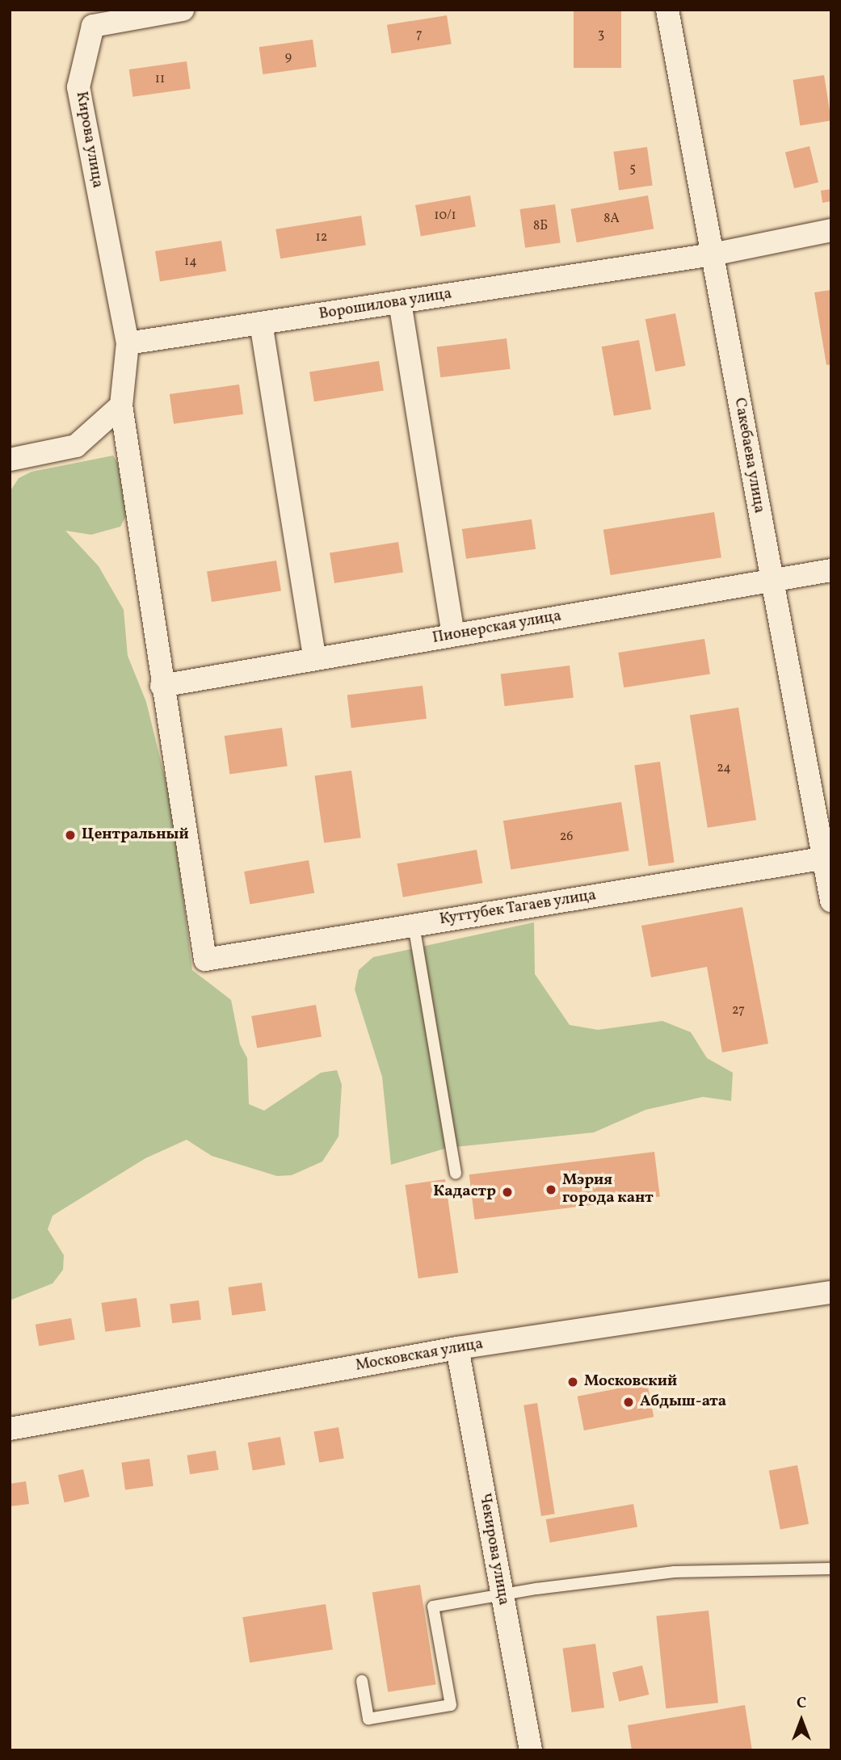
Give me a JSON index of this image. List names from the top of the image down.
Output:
{
  "streets": {
    "street": [
      "Кирова улица",
      "Ворошилова улица",
      "Сакебаева улица",
      "Пионерская улица",
      "Куттубек Тагаев улица",
      "Московская улица",
      "Чекирова улица"
    ]
  },
  "crossings": [
    ["Кирова улица", "Ворошилова улица"],
    ["Ворошилова улица", "Сакебаева улица"],
    ["Сакебаева улица", "Пионерская улица"],
    ["Сакебаева улица", "Куттубек Тагаев улица"],
    ["Пионерская улица", "Куттубек Тагаев улица"],
    ["Московская улица", "Чекирова улица"]
  ],
  "places": [
    "Центральный",
    "Мэрия города кант",
    "Кадастр",
    "Московский",
    "Абдыш-ата"
  ],
  "house_numbers": [
    "7",
    "3",
    "9",
    "11",
    "5",
    "10/1",
    "8А",
    "8Б",
    "12",
    "14",
    "24",
    "26",
    "27"
  ],
  "north": "top"
}
